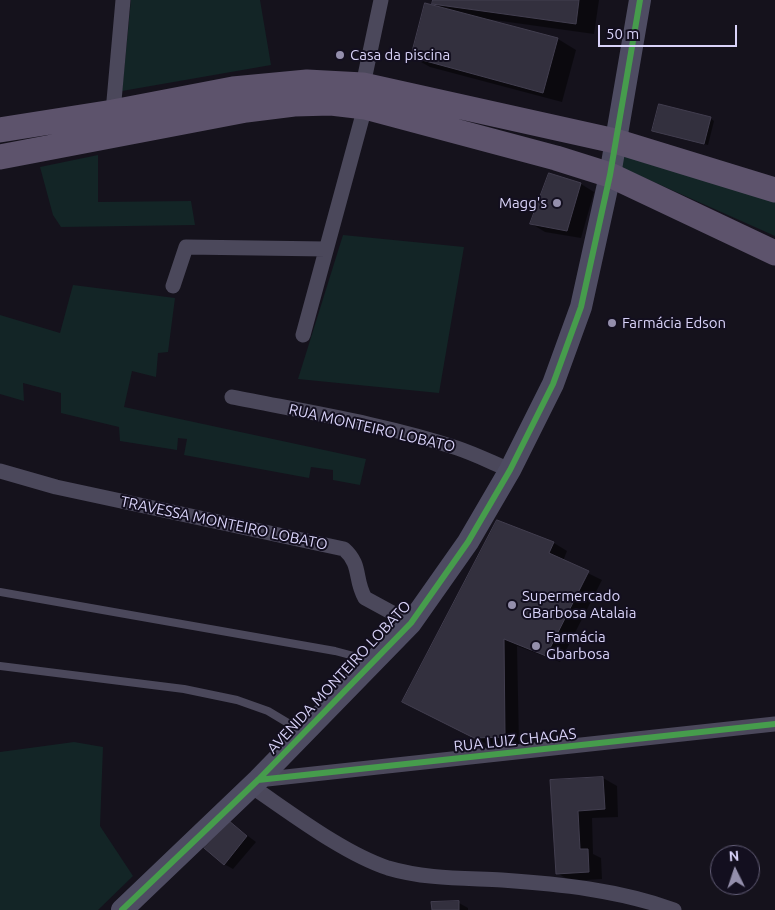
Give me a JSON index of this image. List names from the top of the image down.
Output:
{
  "streets": {
    "street": [
      "RUA MONTEIRO LOBATO",
      "TRAVESSA MONTEIRO LOBATO",
      "AVENIDA MONTEIRO LOBATO",
      "RUA LUIZ CHAGAS"
    ]
  },
  "crossings": [
    ["RUA MONTEIRO LOBATO", "AVENIDA MONTEIRO LOBATO"],
    ["TRAVESSA MONTEIRO LOBATO", "AVENIDA MONTEIRO LOBATO"],
    ["AVENIDA MONTEIRO LOBATO", "RUA LUIZ CHAGAS"]
  ],
  "places": [
    "Casa da piscina",
    "Magg's",
    "Farmácia Edson",
    "Supermercado GBarbosa Atalaia",
    "Farmácia Gbarbosa"
  ],
  "scale_bar": "50 m",
  "north": "top"
}
